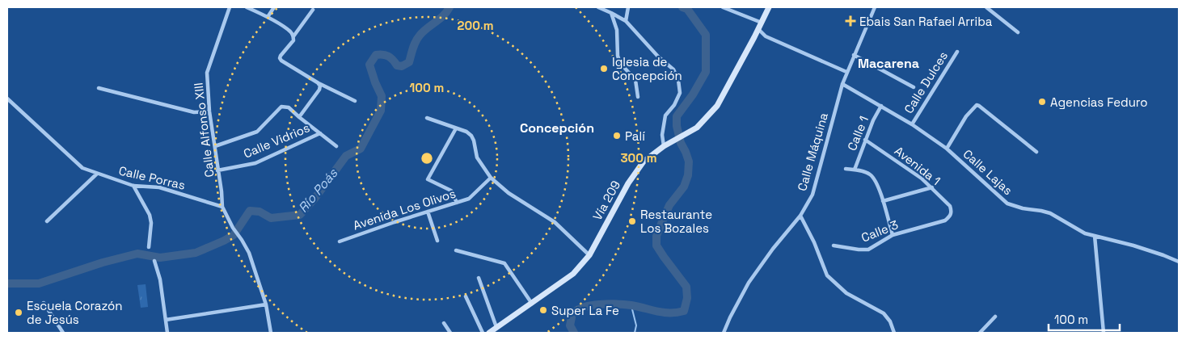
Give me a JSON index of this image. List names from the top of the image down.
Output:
{
  "streets": {
    "main road": ["Vía 209"],
    "street": [
      "Calle Dulces",
      "Calle Alfonso XIII",
      "Calle 1",
      "Calle Vidrios",
      "Calle Máquina",
      "Avenida 1",
      "Calle Lajas",
      "Calle Porras",
      "Avenida Los Olivos",
      "Calle 3"
    ]
  },
  "crossings": [
    ["Calle Dulces", "Calle Lajas"],
    ["Calle Alfonso XIII", "Calle Vidrios"],
    ["Calle Alfonso XIII", "Calle Porras"],
    ["Calle 1", "Avenida 1"],
    ["Calle 1", "Calle Lajas"],
    ["Calle Máquina", "Calle Lajas"],
    ["Avenida 1", "Calle 3"]
  ],
  "districts": ["Macarena", "Concepción"],
  "water": ["Río Poás"],
  "places": {
    "health": ["Ebais San Rafael Arriba"],
    "other": [
      "Iglesia de Concepción",
      "Agencias Feduro",
      "Palí",
      "Restaurante Los Bozales",
      "Super La Fe",
      "Escuela Corazón de Jesús"
    ]
  },
  "scale_bar": "100 m",
  "rings": ["200 m", "100 m", "300 m"]
}
